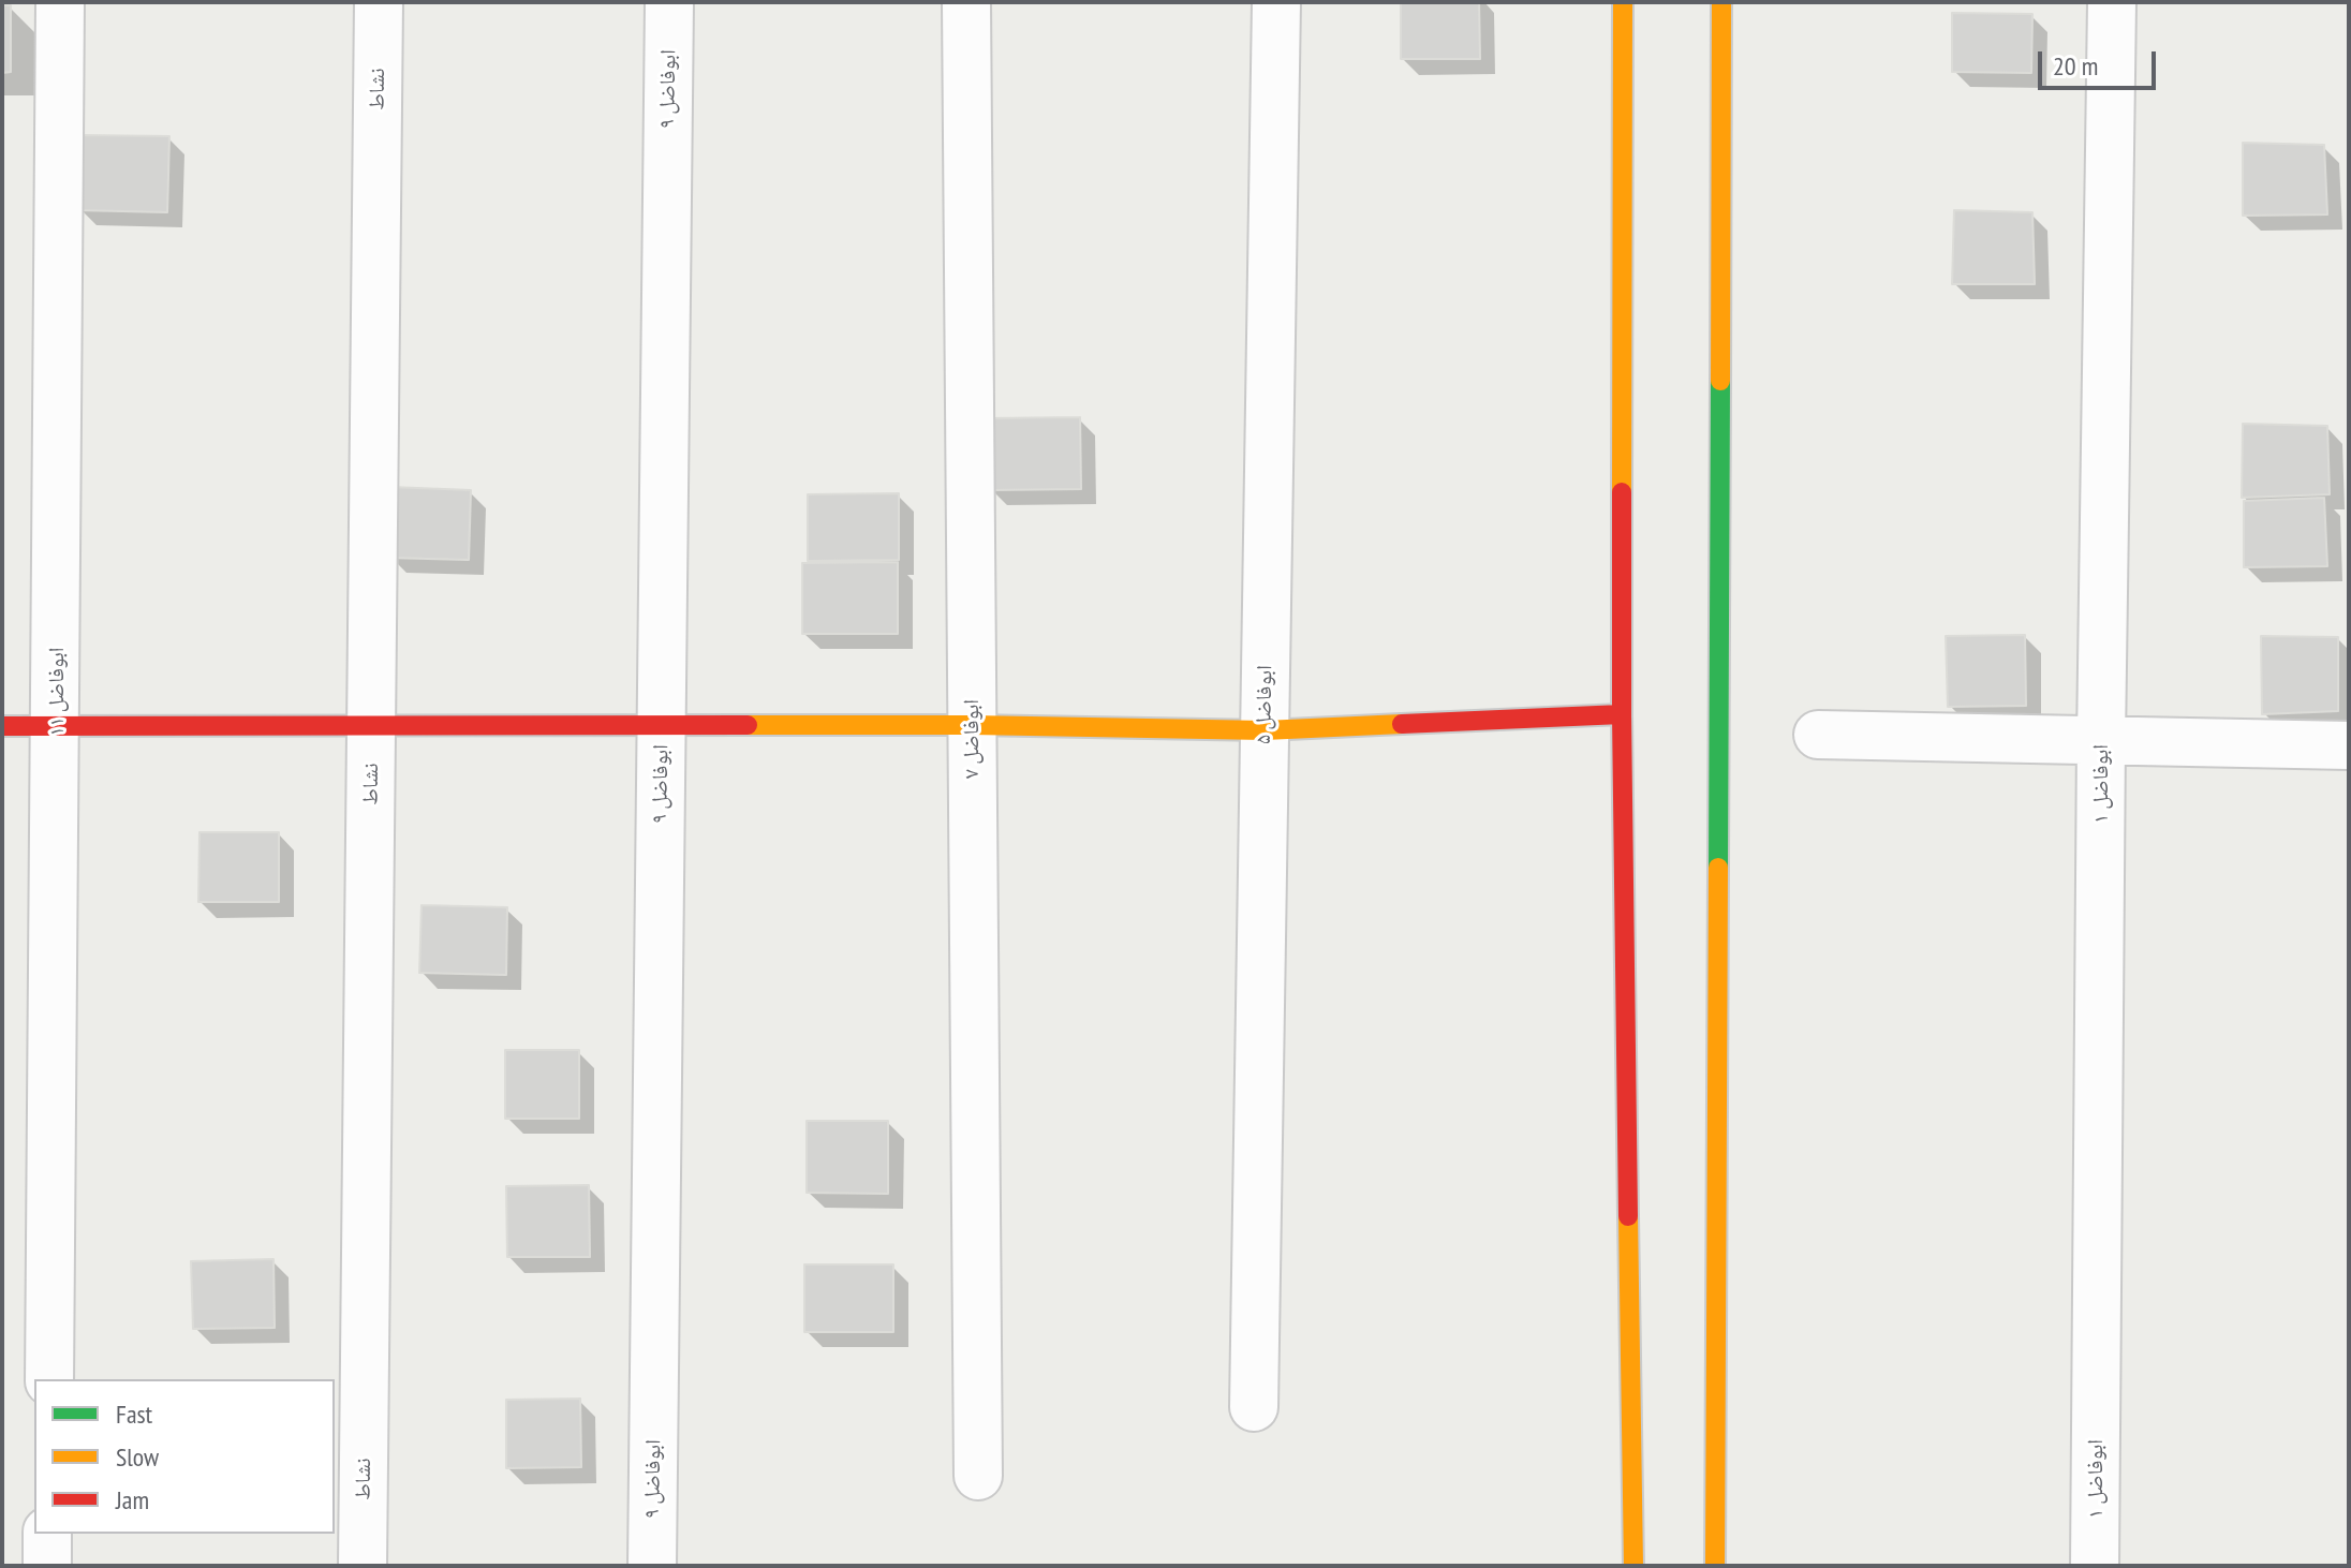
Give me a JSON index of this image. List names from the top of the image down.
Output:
{
  "streets": {
    "street": [
      "نشاط",
      "ابوفاضل ۹",
      "ابوفاضل ۱۱",
      "ابوفاضل ۵",
      "ابوفاضل ۷",
      "ابوفاضل ۱"
    ]
  },
  "legend": ["Fast", "Slow", "Jam"],
  "scale_bar": "20 m"
}
